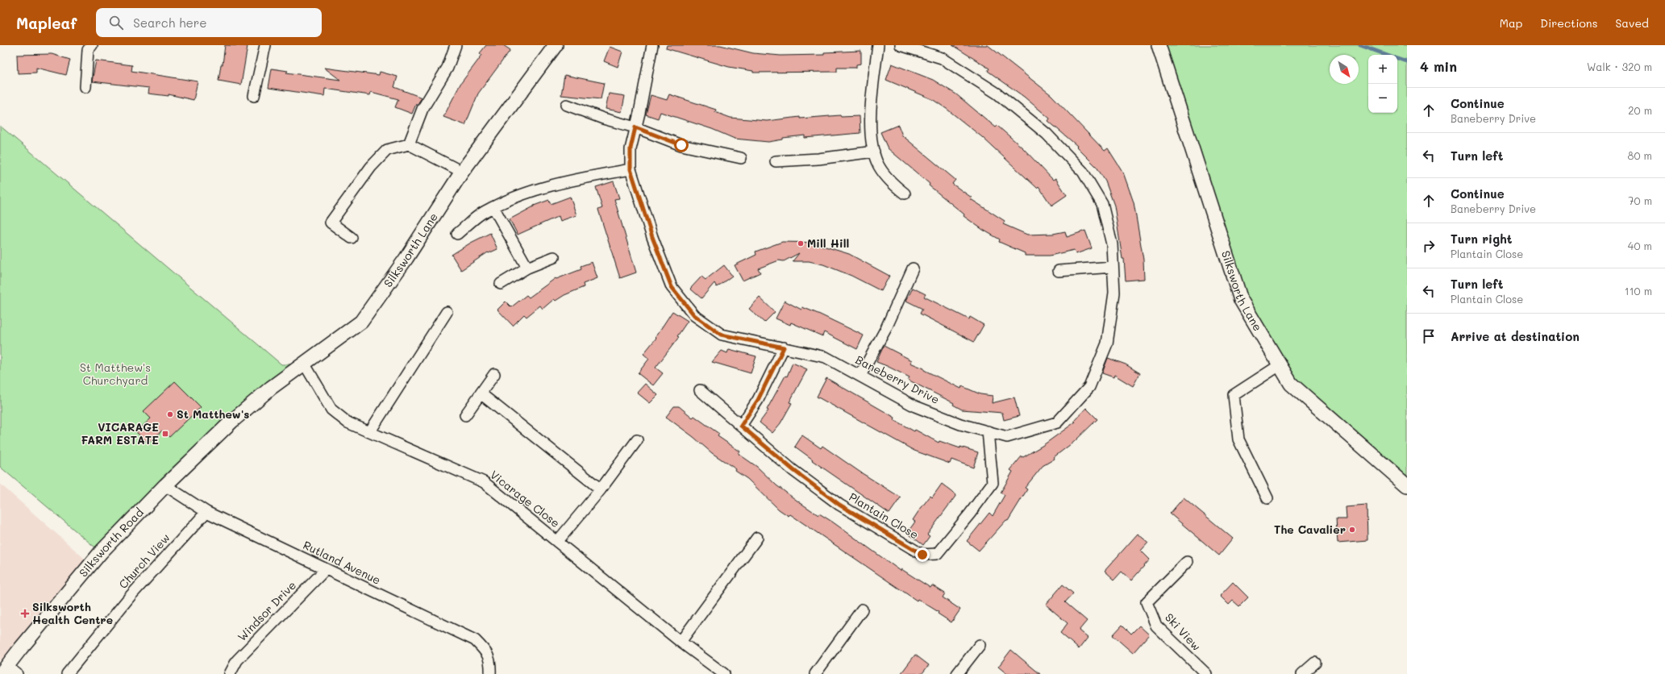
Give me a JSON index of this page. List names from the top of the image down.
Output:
{
  "streets": {
    "street": [
      "Silksworth Lane",
      "Baneberry Drive",
      "Vicarage Close",
      "Plantain Close",
      "Silksworth Road",
      "Church View",
      "Rutland Avenue",
      "Windsor Drive",
      "Ski View"
    ]
  },
  "crossings": [
    ["Silksworth Lane", "Vicarage Close"],
    ["Silksworth Lane", "Silksworth Road"],
    ["Baneberry Drive", "Plantain Close"],
    ["Silksworth Road", "Rutland Avenue"],
    ["Church View", "Rutland Avenue"],
    ["Rutland Avenue", "Windsor Drive"]
  ],
  "parks": ["St Matthew's Churchyard"],
  "places": {
    "other": ["Mill Hill", "St Matthew's", "The Cavalier"],
    "transit": ["VICARAGE FARM ESTATE"],
    "health": ["Silksworth Health Centre"]
  },
  "north": "bottom right",
  "page": {
    "header": "Mapleaf",
    "search": "Search here",
    "nav": ["Map", "Directions", "Saved"],
    "heading": ["4 min", "Walk · 320 m"],
    "map_buttons": ["+", "−"],
    "list": [
      ["Continue", "Baneberry Drive", "20 m"],
      ["Turn left", "80 m"],
      ["Continue", "Baneberry Drive", "70 m"],
      ["Turn right", "Plantain Close", "40 m"],
      ["Turn left", "Plantain Close", "110 m"],
      "Arrive at destination"
    ]
  }
}
